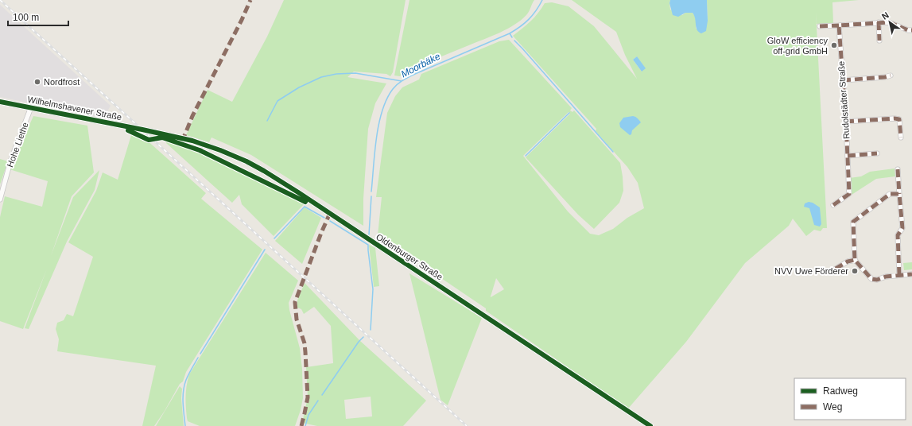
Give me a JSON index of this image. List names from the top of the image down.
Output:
{
  "streets": {
    "street": [
      "Rudolstädter Straße",
      "Wilhelmshavener Straße",
      "Hohe Liethe",
      "Oldenburger Straße"
    ]
  },
  "crossings": [
    ["Wilhelmshavener Straße", "Hohe Liethe"],
    ["Wilhelmshavener Straße", "Oldenburger Straße"]
  ],
  "water": ["Moorbäke"],
  "places": ["GloW efficiency off-grid GmbH", "Nordfrost", "NVV Uwe Förderer"],
  "legend": ["Radweg", "Weg"],
  "scale_bar": "100 m",
  "north": "top left"
}
